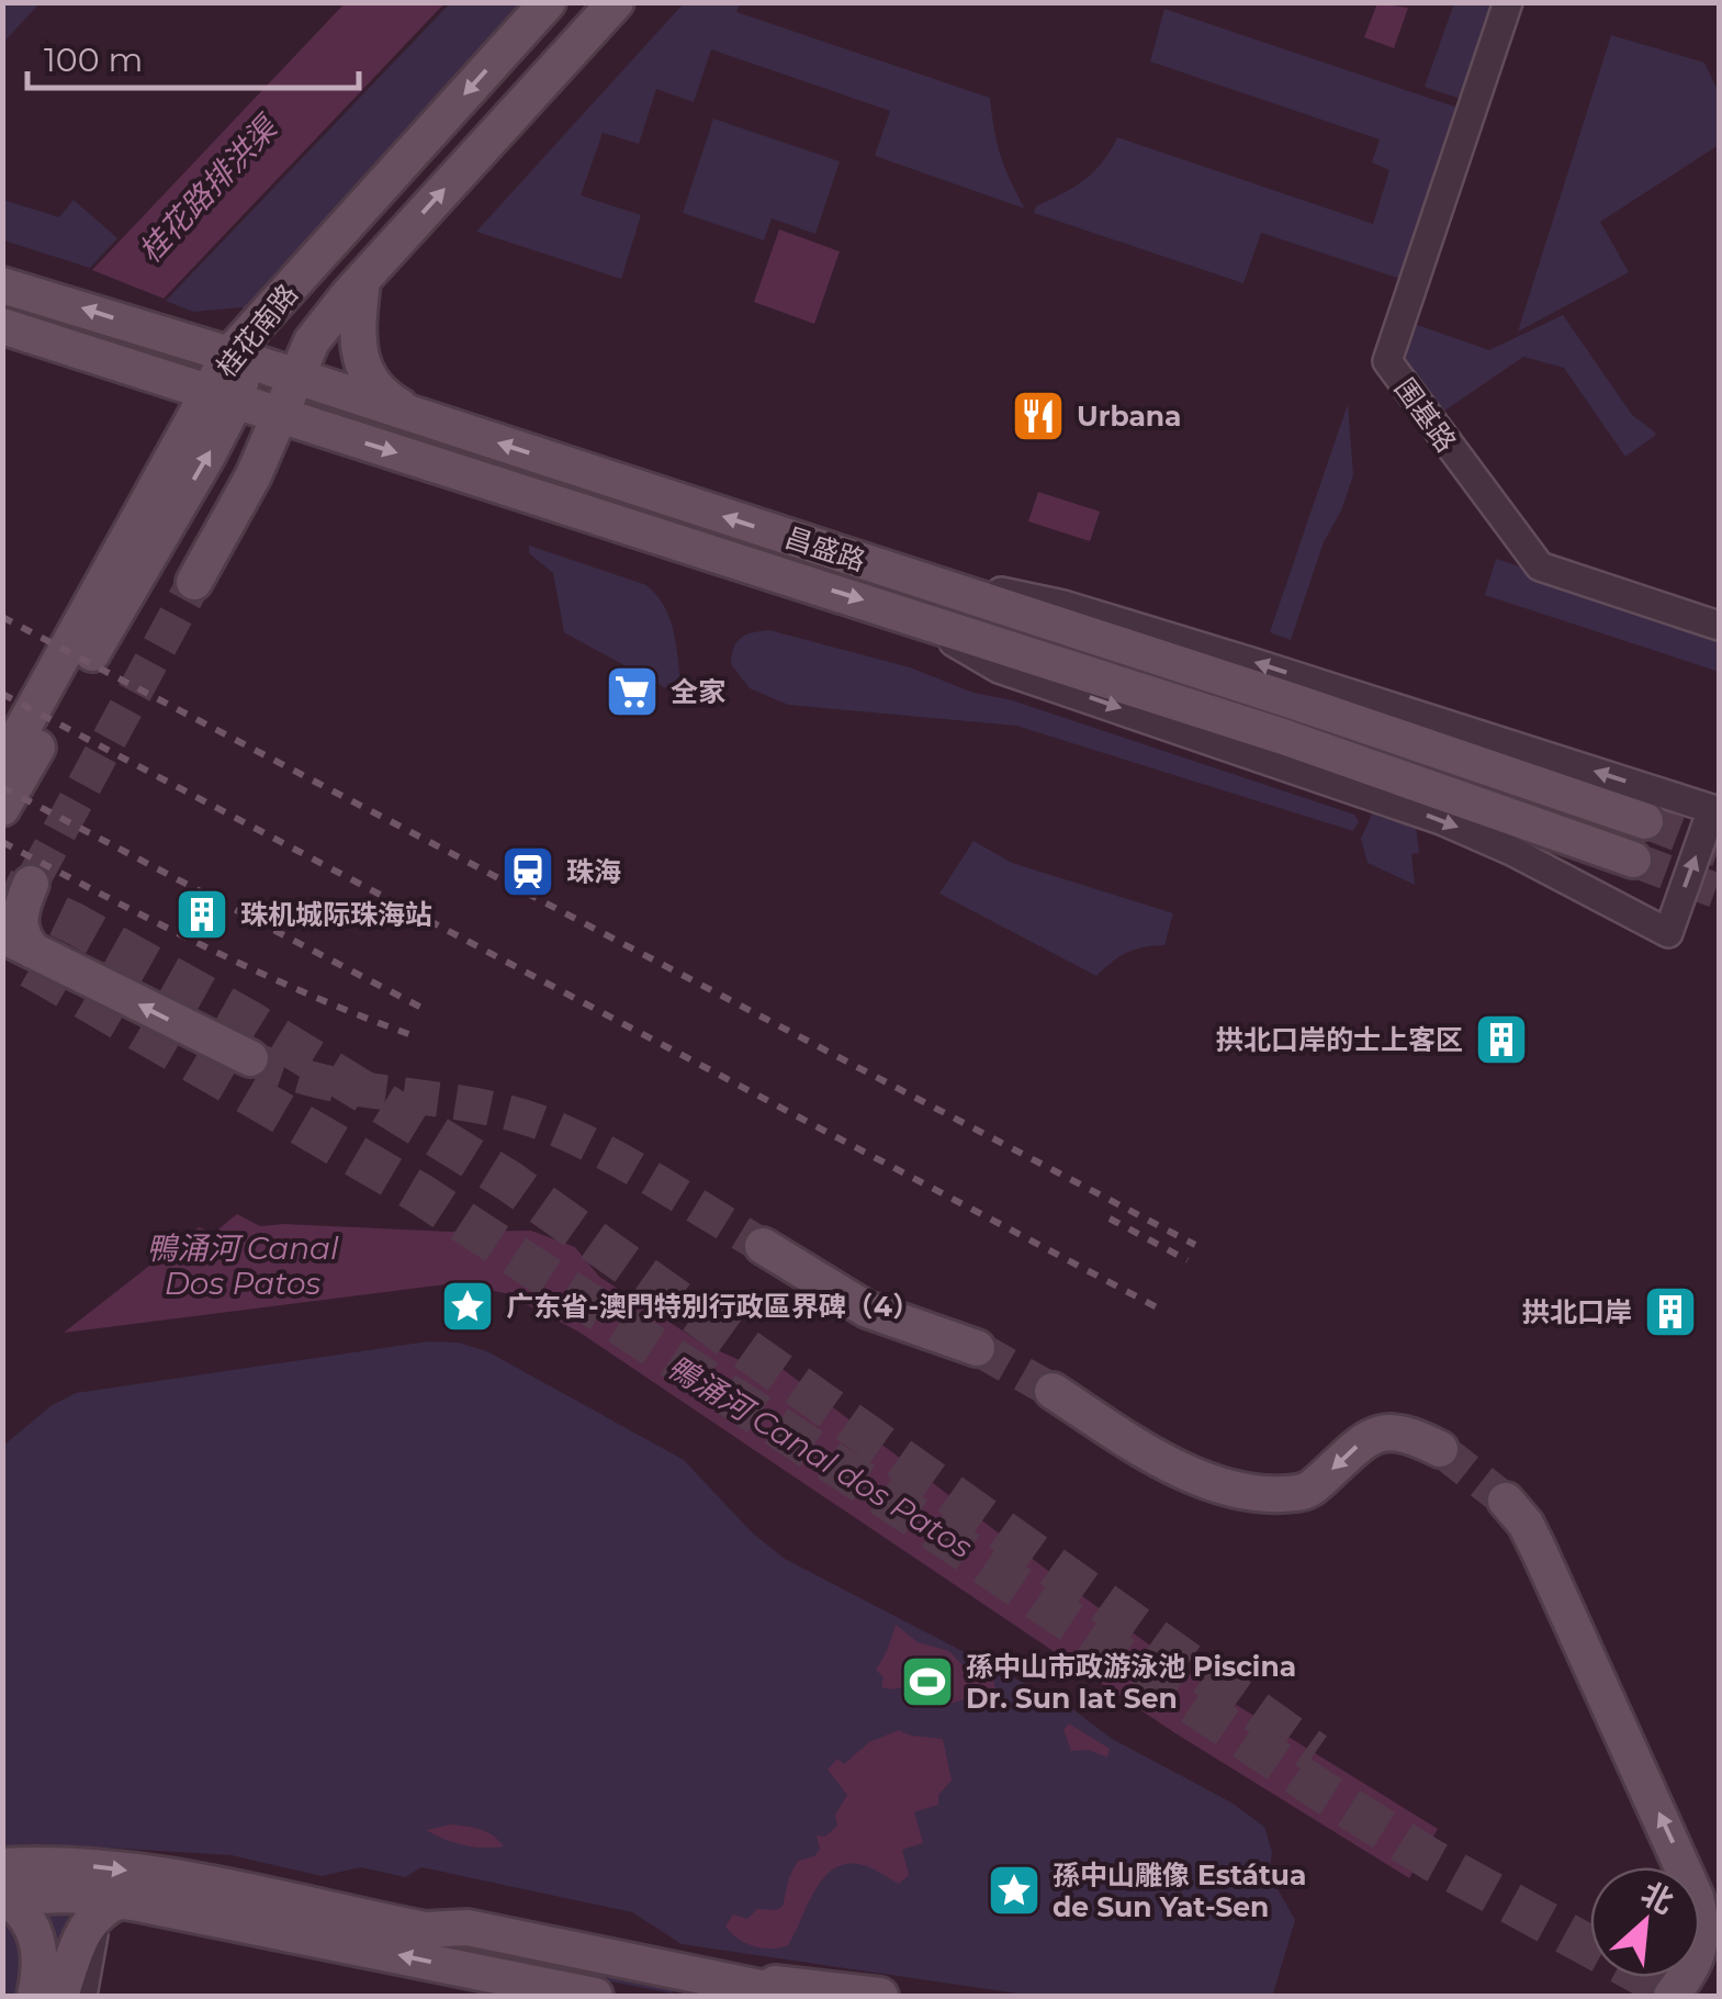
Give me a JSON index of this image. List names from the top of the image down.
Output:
{
  "streets": {
    "main road": ["桂花南路", "昌盛路"],
    "street": ["围基路"]
  },
  "crossings": [
    ["桂花南路", "昌盛路"]
  ],
  "water": ["桂花路排洪渠", "鴨涌河 Canal Dos Patos", "鴨涌河 Canal dos Patos"],
  "places": {
    "restaurant": ["Urbana"],
    "supermarket": ["全家"],
    "station": ["珠海"],
    "building": ["珠机城际珠海站", "拱北口岸的士上客区", "拱北口岸"],
    "place": ["广东省-澳門特別行政區界碑（4）", "孫中山雕像 Estátua de Sun Yat-Sen"],
    "sports": ["孫中山市政游泳池 Piscina Dr. Sun Iat Sen"]
  },
  "scale_bar": "100 m",
  "north": "top right"
}
